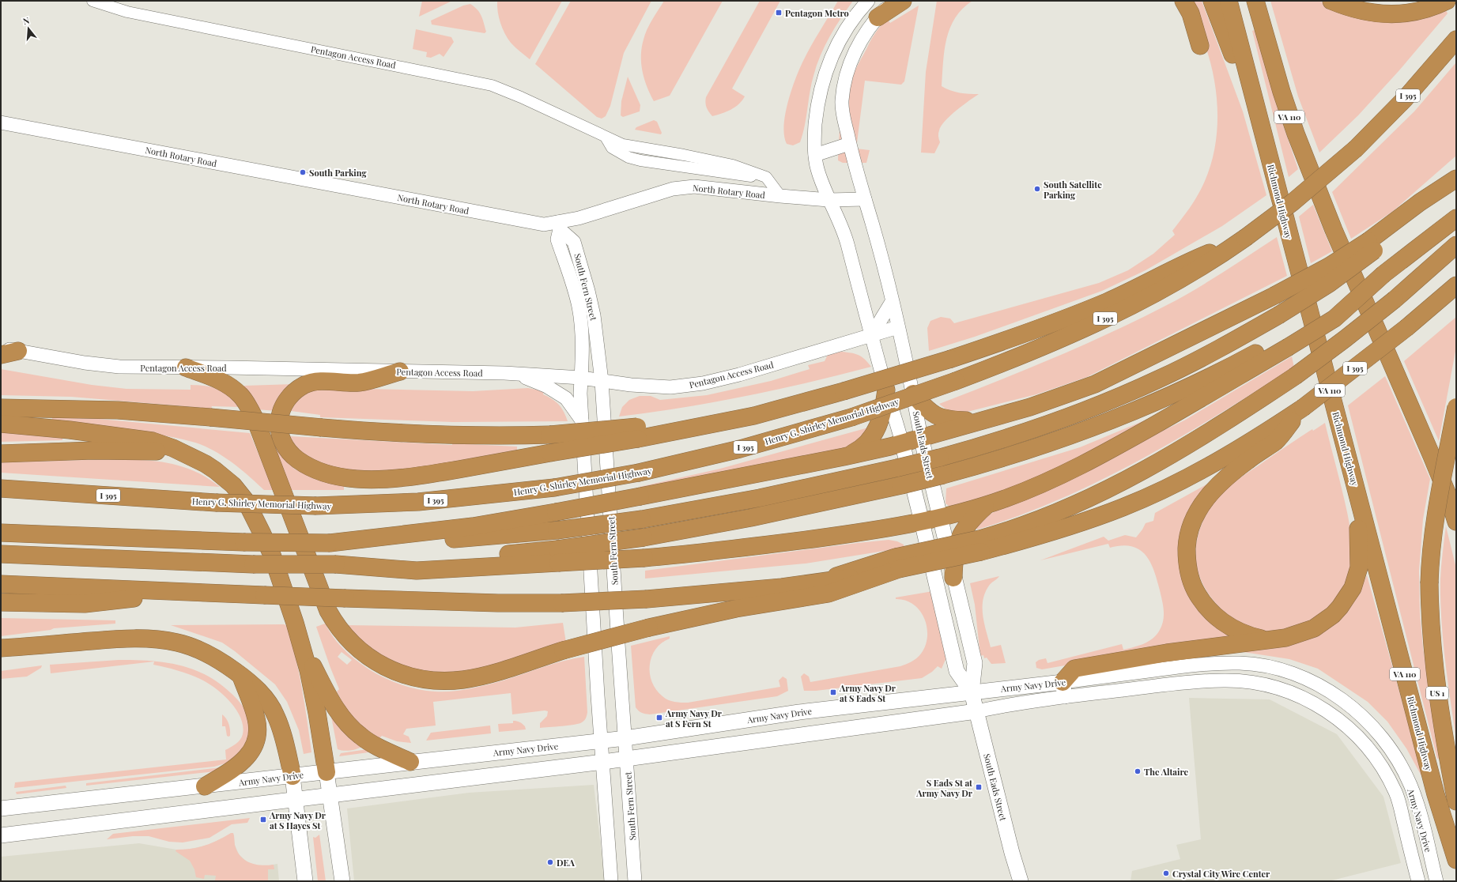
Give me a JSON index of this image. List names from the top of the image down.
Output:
{
  "streets": {
    "highway": [
      "I 395",
      "VA 110",
      "Richmond Highway",
      "Henry G. Shirley Memorial Highway",
      "US 1"
    ],
    "main road": ["South Eads Street", "Army Navy Drive"],
    "street": ["Pentagon Access Road", "North Rotary Road", "South Fern Street"]
  },
  "crossings": [
    ["Pentagon Access Road", "North Rotary Road"],
    ["Pentagon Access Road", "South Fern Street"],
    ["Pentagon Access Road", "South Eads Street"],
    ["North Rotary Road", "South Fern Street"],
    ["North Rotary Road", "South Eads Street"],
    ["South Fern Street", "Army Navy Drive"],
    ["South Eads Street", "Army Navy Drive"]
  ],
  "places": {
    "transit": [
      "Pentagon Metro",
      "Army Navy Dr at S Eads St",
      "Army Navy Dr at S Fern St",
      "S Eads St at Army Navy Dr",
      "Army Navy Dr at S Hayes St"
    ],
    "other": [
      "South Parking",
      "South Satellite Parking",
      "The Altaire",
      "DEA",
      "Crystal City Wire Center"
    ]
  },
  "north": "top"
}
